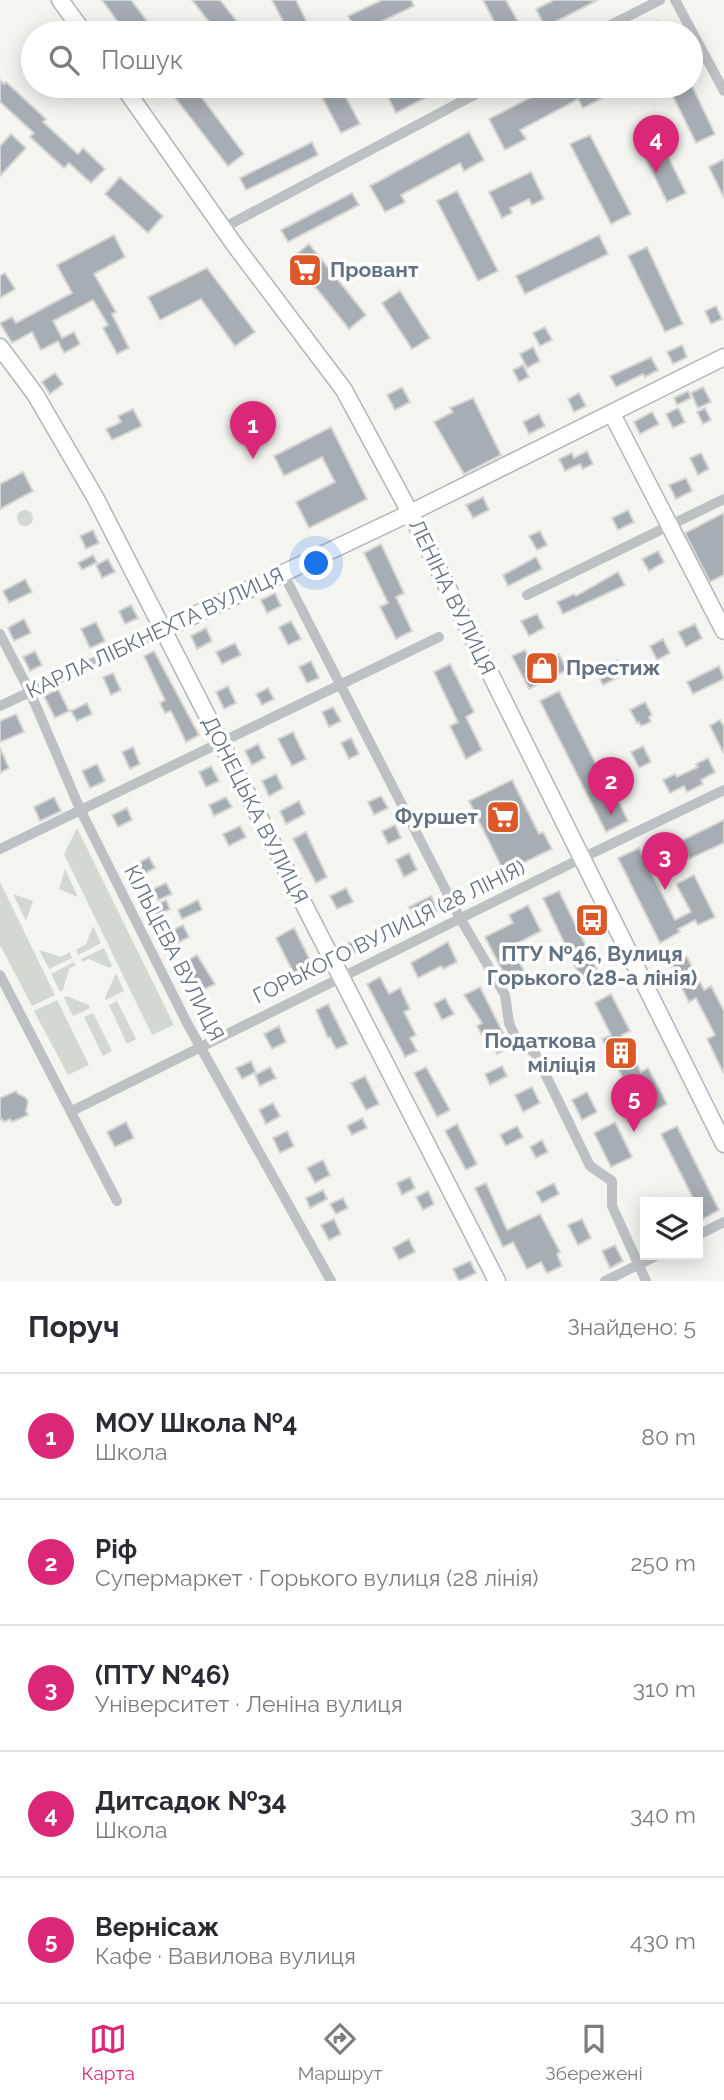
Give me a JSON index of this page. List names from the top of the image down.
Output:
{
  "streets": {
    "street": [
      "ЛЕНІНА ВУЛИЦЯ",
      "КАРЛА ЛІБКНЕХТА ВУЛИЦЯ",
      "ДОНЕЦЬКА ВУЛИЦЯ",
      "ГОРЬКОГО ВУЛИЦЯ (28 ЛIНIЯ)",
      "КІЛЬЦЕВА ВУЛИЦЯ"
    ]
  },
  "crossings": [
    ["ЛЕНІНА ВУЛИЦЯ", "КАРЛА ЛІБКНЕХТА ВУЛИЦЯ"],
    ["ЛЕНІНА ВУЛИЦЯ", "ГОРЬКОГО ВУЛИЦЯ (28 ЛIНIЯ)"],
    ["КАРЛА ЛІБКНЕХТА ВУЛИЦЯ", "ДОНЕЦЬКА ВУЛИЦЯ"],
    ["КАРЛА ЛІБКНЕХТА ВУЛИЦЯ", "КІЛЬЦЕВА ВУЛИЦЯ"],
    ["ДОНЕЦЬКА ВУЛИЦЯ", "ГОРЬКОГО ВУЛИЦЯ (28 ЛIНIЯ)"],
    ["ГОРЬКОГО ВУЛИЦЯ (28 ЛIНIЯ)", "КІЛЬЦЕВА ВУЛИЦЯ"]
  ],
  "places": {
    "supermarket": ["Провант", "Фуршет"],
    "shop": ["Престиж"],
    "bus stop": ["ПТУ №46, Вулиця Горького (28-а лінія)"],
    "building": ["Податкова міліція"]
  },
  "page": {
    "search": "Пошук",
    "pins": [
      "4",
      "1",
      "2",
      "3",
      "5"
    ],
    "heading": ["Поруч", "Знайдено: 5"],
    "list": [
      {
        "mark": "1",
        "name": "МОУ Школа №4",
        "note": "Школа",
        "value": "80 m"
      },
      {
        "mark": "2",
        "name": "Ріф",
        "note": "Супермаркет · Горького вулиця (28 лiнiя)",
        "value": "250 m"
      },
      {
        "mark": "3",
        "name": "(ПТУ №46)",
        "note": "Університет · Леніна вулиця",
        "value": "310 m"
      },
      {
        "mark": "4",
        "name": "Дитсадок №34",
        "note": "Школа",
        "value": "340 m"
      },
      {
        "mark": "5",
        "name": "Вернісаж",
        "note": "Кафе · Вавилова вулиця",
        "value": "430 m"
      }
    ],
    "nav": ["Карта", "Маршрут", "Збережені"]
  }
}
